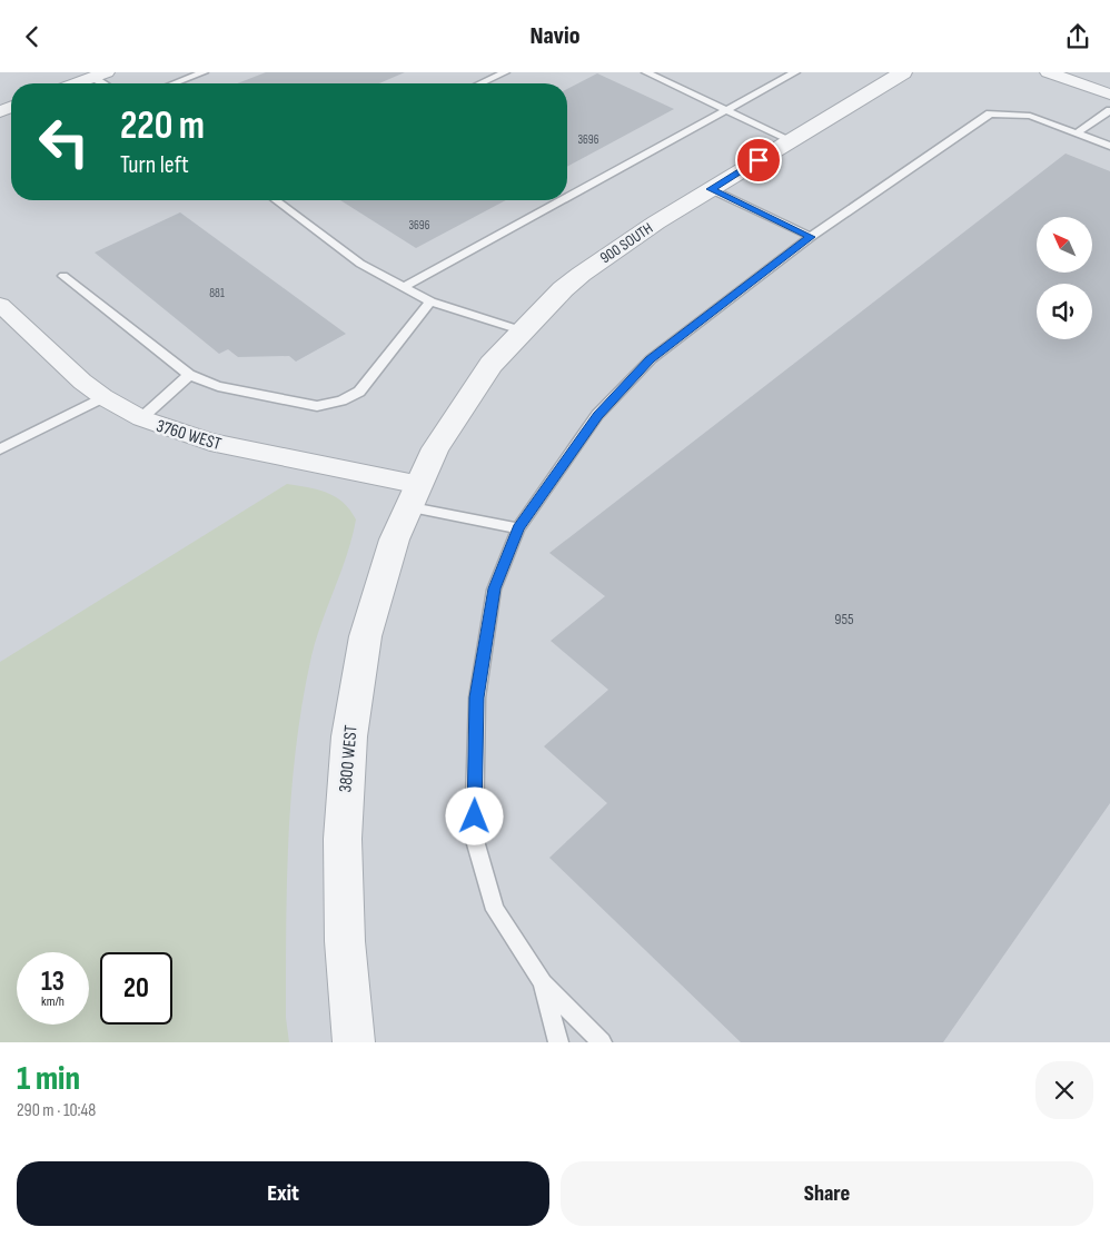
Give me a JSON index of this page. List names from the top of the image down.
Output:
{
  "streets": {
    "street": ["900 SOUTH", "3760 WEST", "3800 WEST"]
  },
  "crossings": [
    ["900 SOUTH", "3760 WEST"],
    ["900 SOUTH", "3800 WEST"],
    ["3760 WEST", "3800 WEST"]
  ],
  "house_numbers": [
    "3696",
    "3696",
    "881",
    "955"
  ],
  "north": "top left",
  "page": {
    "header": "Navio",
    "turn": ["220 m", "Turn left"],
    "speed": "13 km/h",
    "limit": "20",
    "heading": ["1 min", "290 m · 10:48"],
    "buttons": ["Exit", "Share"]
  }
}
